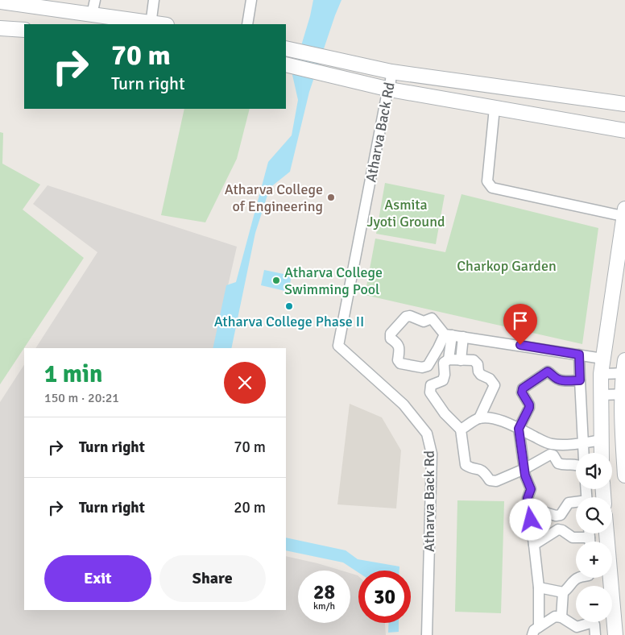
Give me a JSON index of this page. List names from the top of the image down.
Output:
{
  "streets": {
    "street": ["Atharva Back Rd"]
  },
  "parks": ["Asmita Jyoti Ground", "Charkop Garden"],
  "places": ["Atharva College of Engineering", "Atharva College Swimming Pool", "Atharva College Phase II"],
  "page": {
    "turn": ["70 m", "Turn right"],
    "heading": ["1 min", "150 m · 20:21"],
    "list": [
      {
        "name": "Turn right",
        "value": "70 m"
      },
      {
        "name": "Turn right",
        "value": "20 m"
      }
    ],
    "map_buttons": ["+", "−"],
    "buttons": ["Exit", "Share"],
    "speed": "28 km/h",
    "limit": "30"
  }
}
